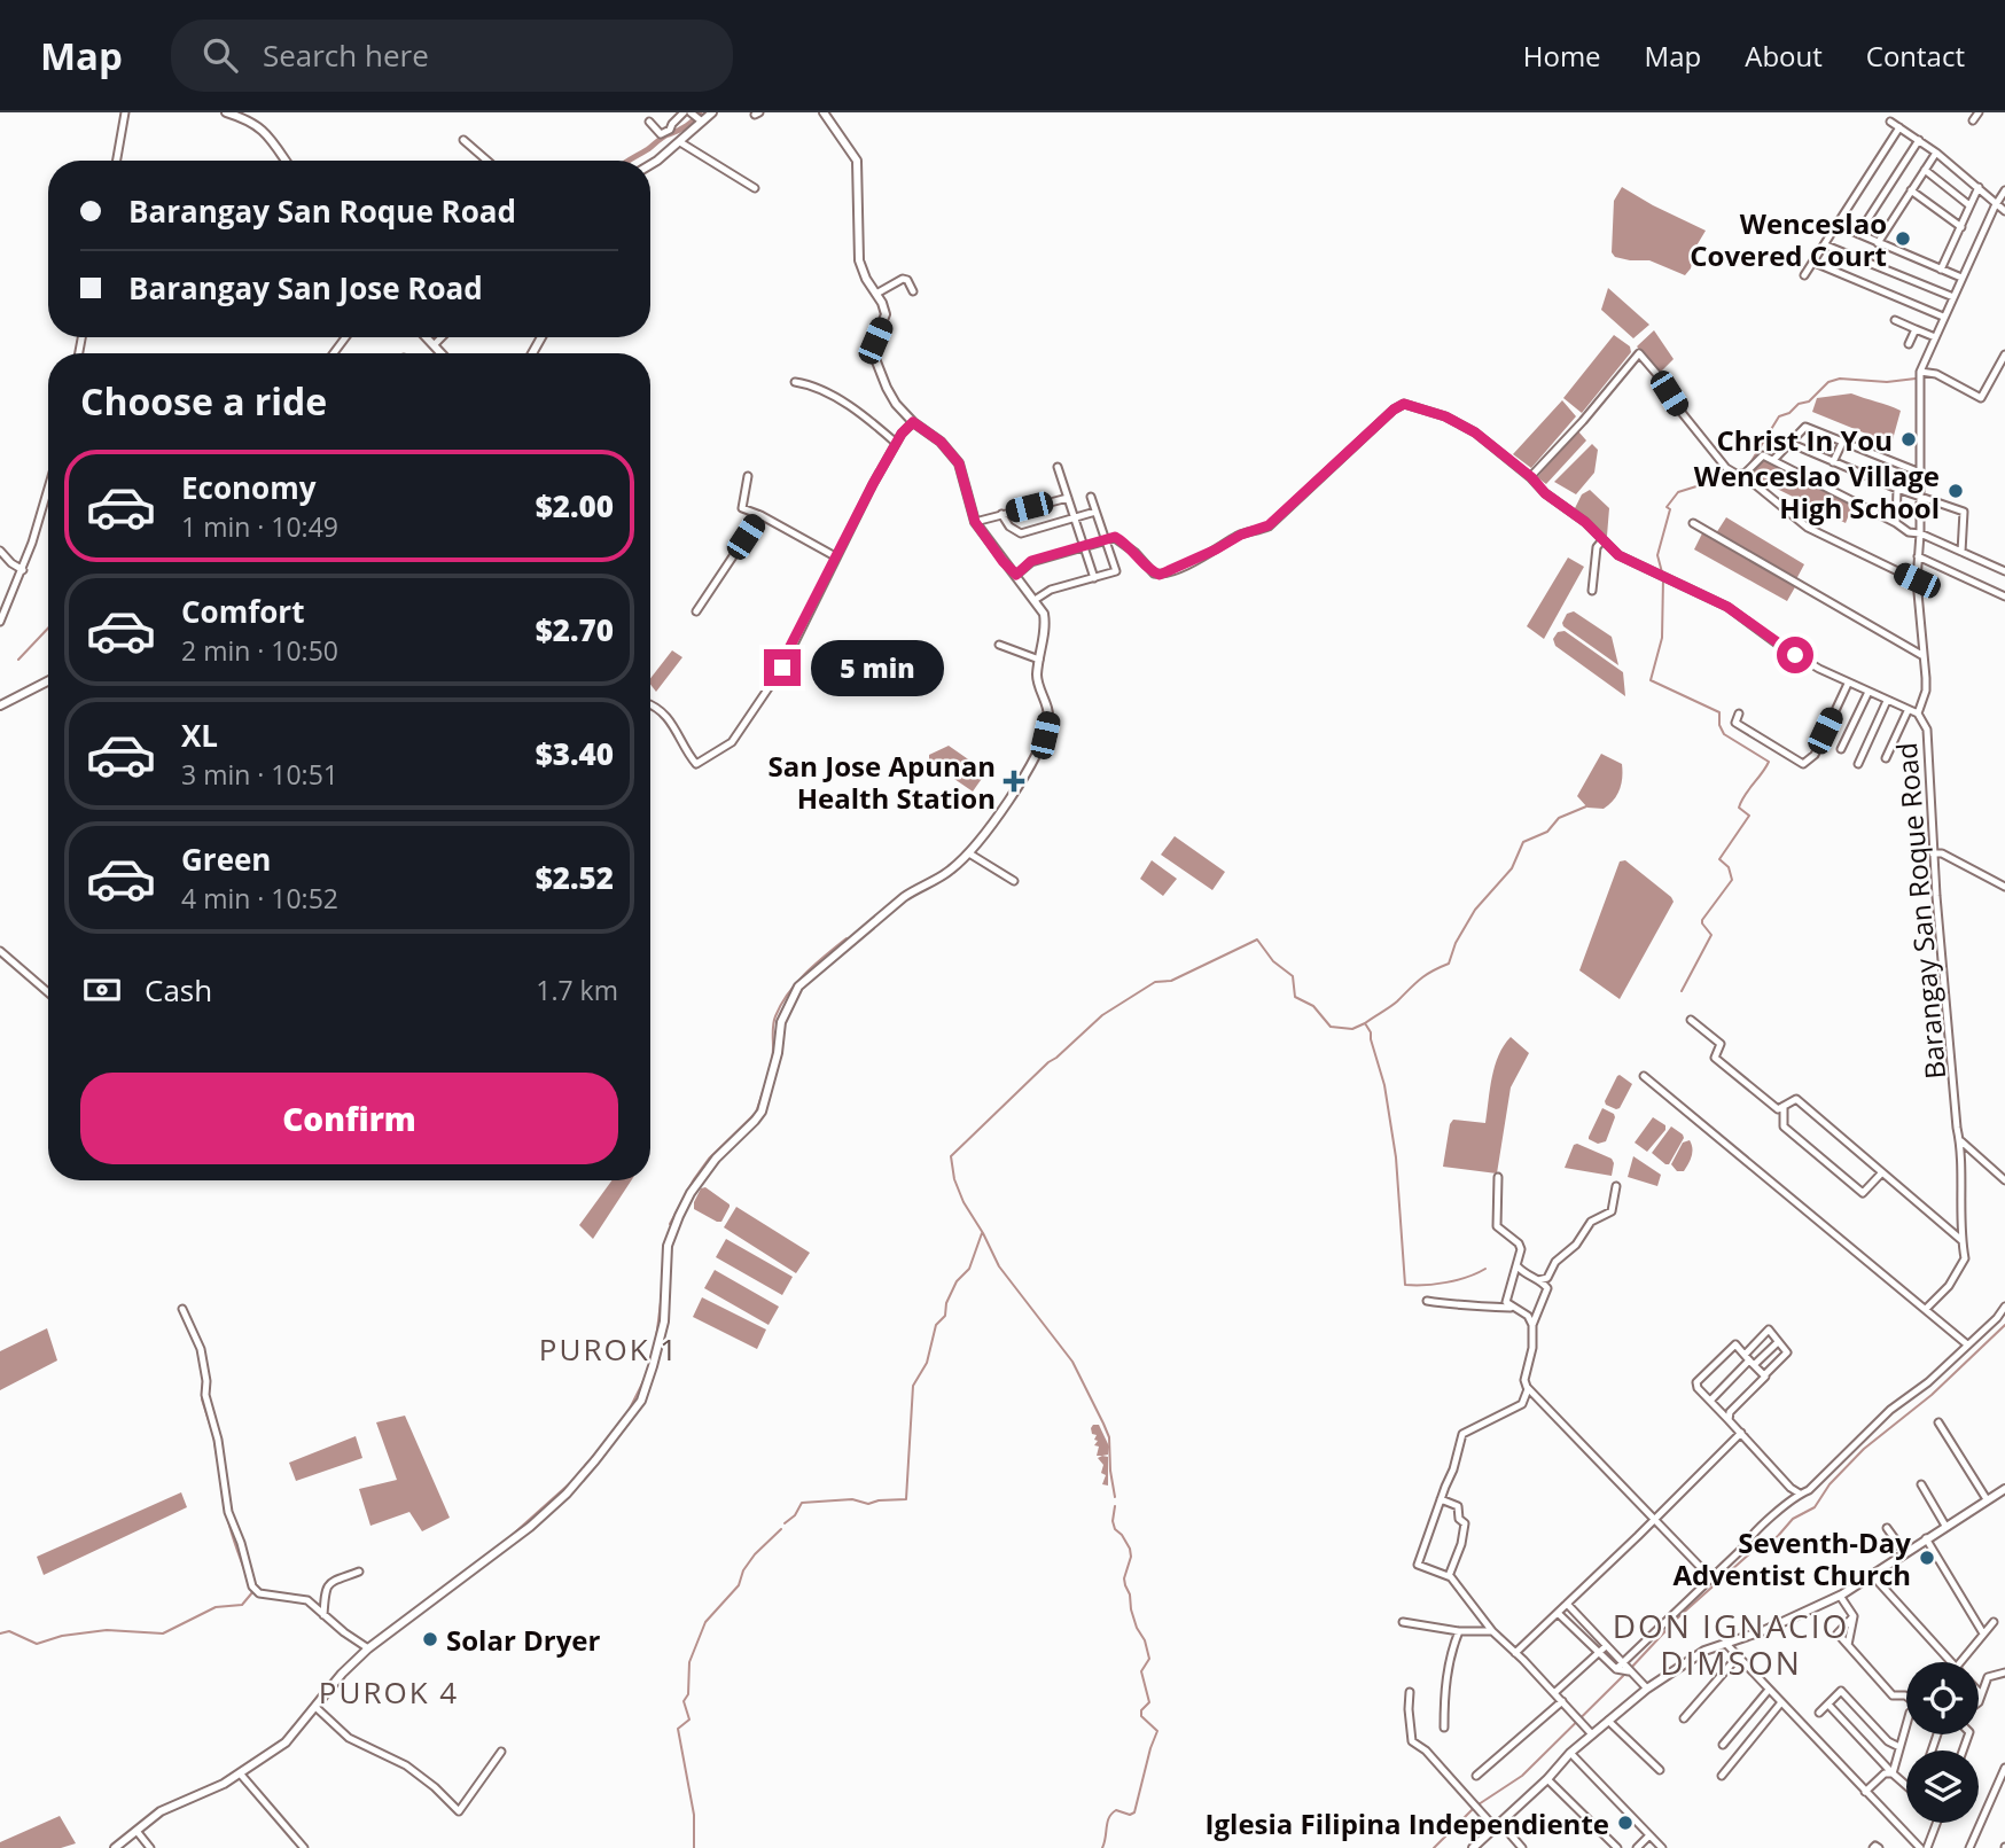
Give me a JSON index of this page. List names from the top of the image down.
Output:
{
  "streets": {
    "street": ["Barangay San Roque Road"]
  },
  "districts": ["PUROK 1", "DON IGNACIO DIMSON", "PUROK 4"],
  "places": {
    "other": [
      "Wenceslao Covered Court",
      "Christ In You",
      "Wenceslao Village High School",
      "Seventh-Day Adventist Church",
      "Solar Dryer",
      "Iglesia Filipina Independiente"
    ],
    "health": ["San Jose Apunan Health Station"]
  },
  "page": {
    "header": "Map",
    "search": "Search here",
    "nav": [
      "Home",
      "Map",
      "About",
      "Contact"
    ],
    "banner": ["Barangay San Roque Road", "Barangay San Jose Road"],
    "heading": "Choose a ride",
    "list": [
      {
        "name": "Economy",
        "note": "1 min · 10:49",
        "value": "$2.00"
      },
      {
        "name": "Comfort",
        "note": "2 min · 10:50",
        "value": "$2.70"
      },
      {
        "name": "XL",
        "note": "3 min · 10:51",
        "value": "$3.40"
      },
      {
        "name": "Green",
        "note": "4 min · 10:52",
        "value": "$2.52"
      }
    ],
    "bubble": "5 min",
    "pay": ["Cash", "1.7 km"],
    "buttons": "Confirm"
  }
}
